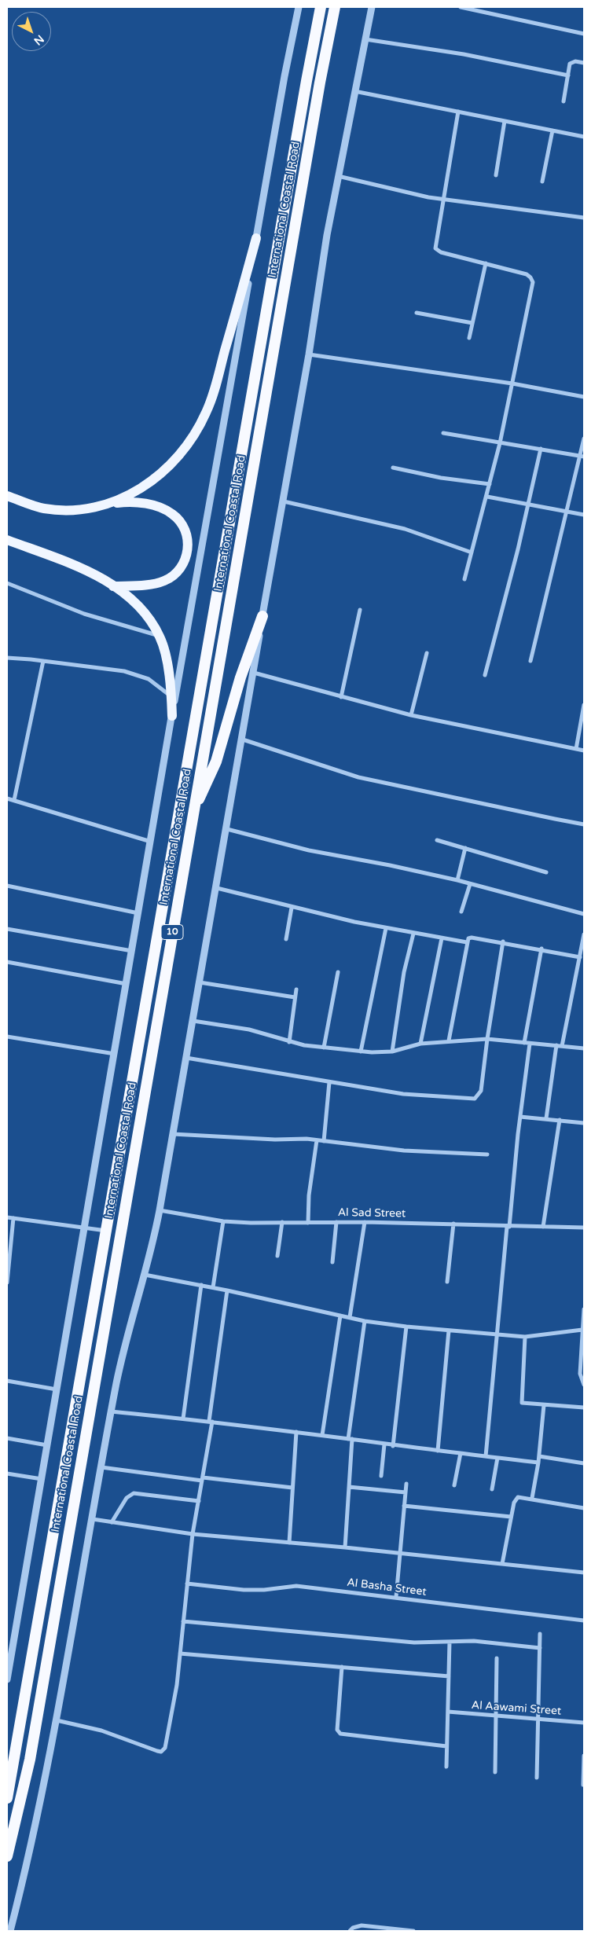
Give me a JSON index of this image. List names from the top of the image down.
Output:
{
  "streets": {
    "highway": ["International Coastal Road", "10"],
    "street": ["Al Sad Street", "Al Basha Street", "Al Aawami Street"]
  },
  "north": "bottom right"
}
